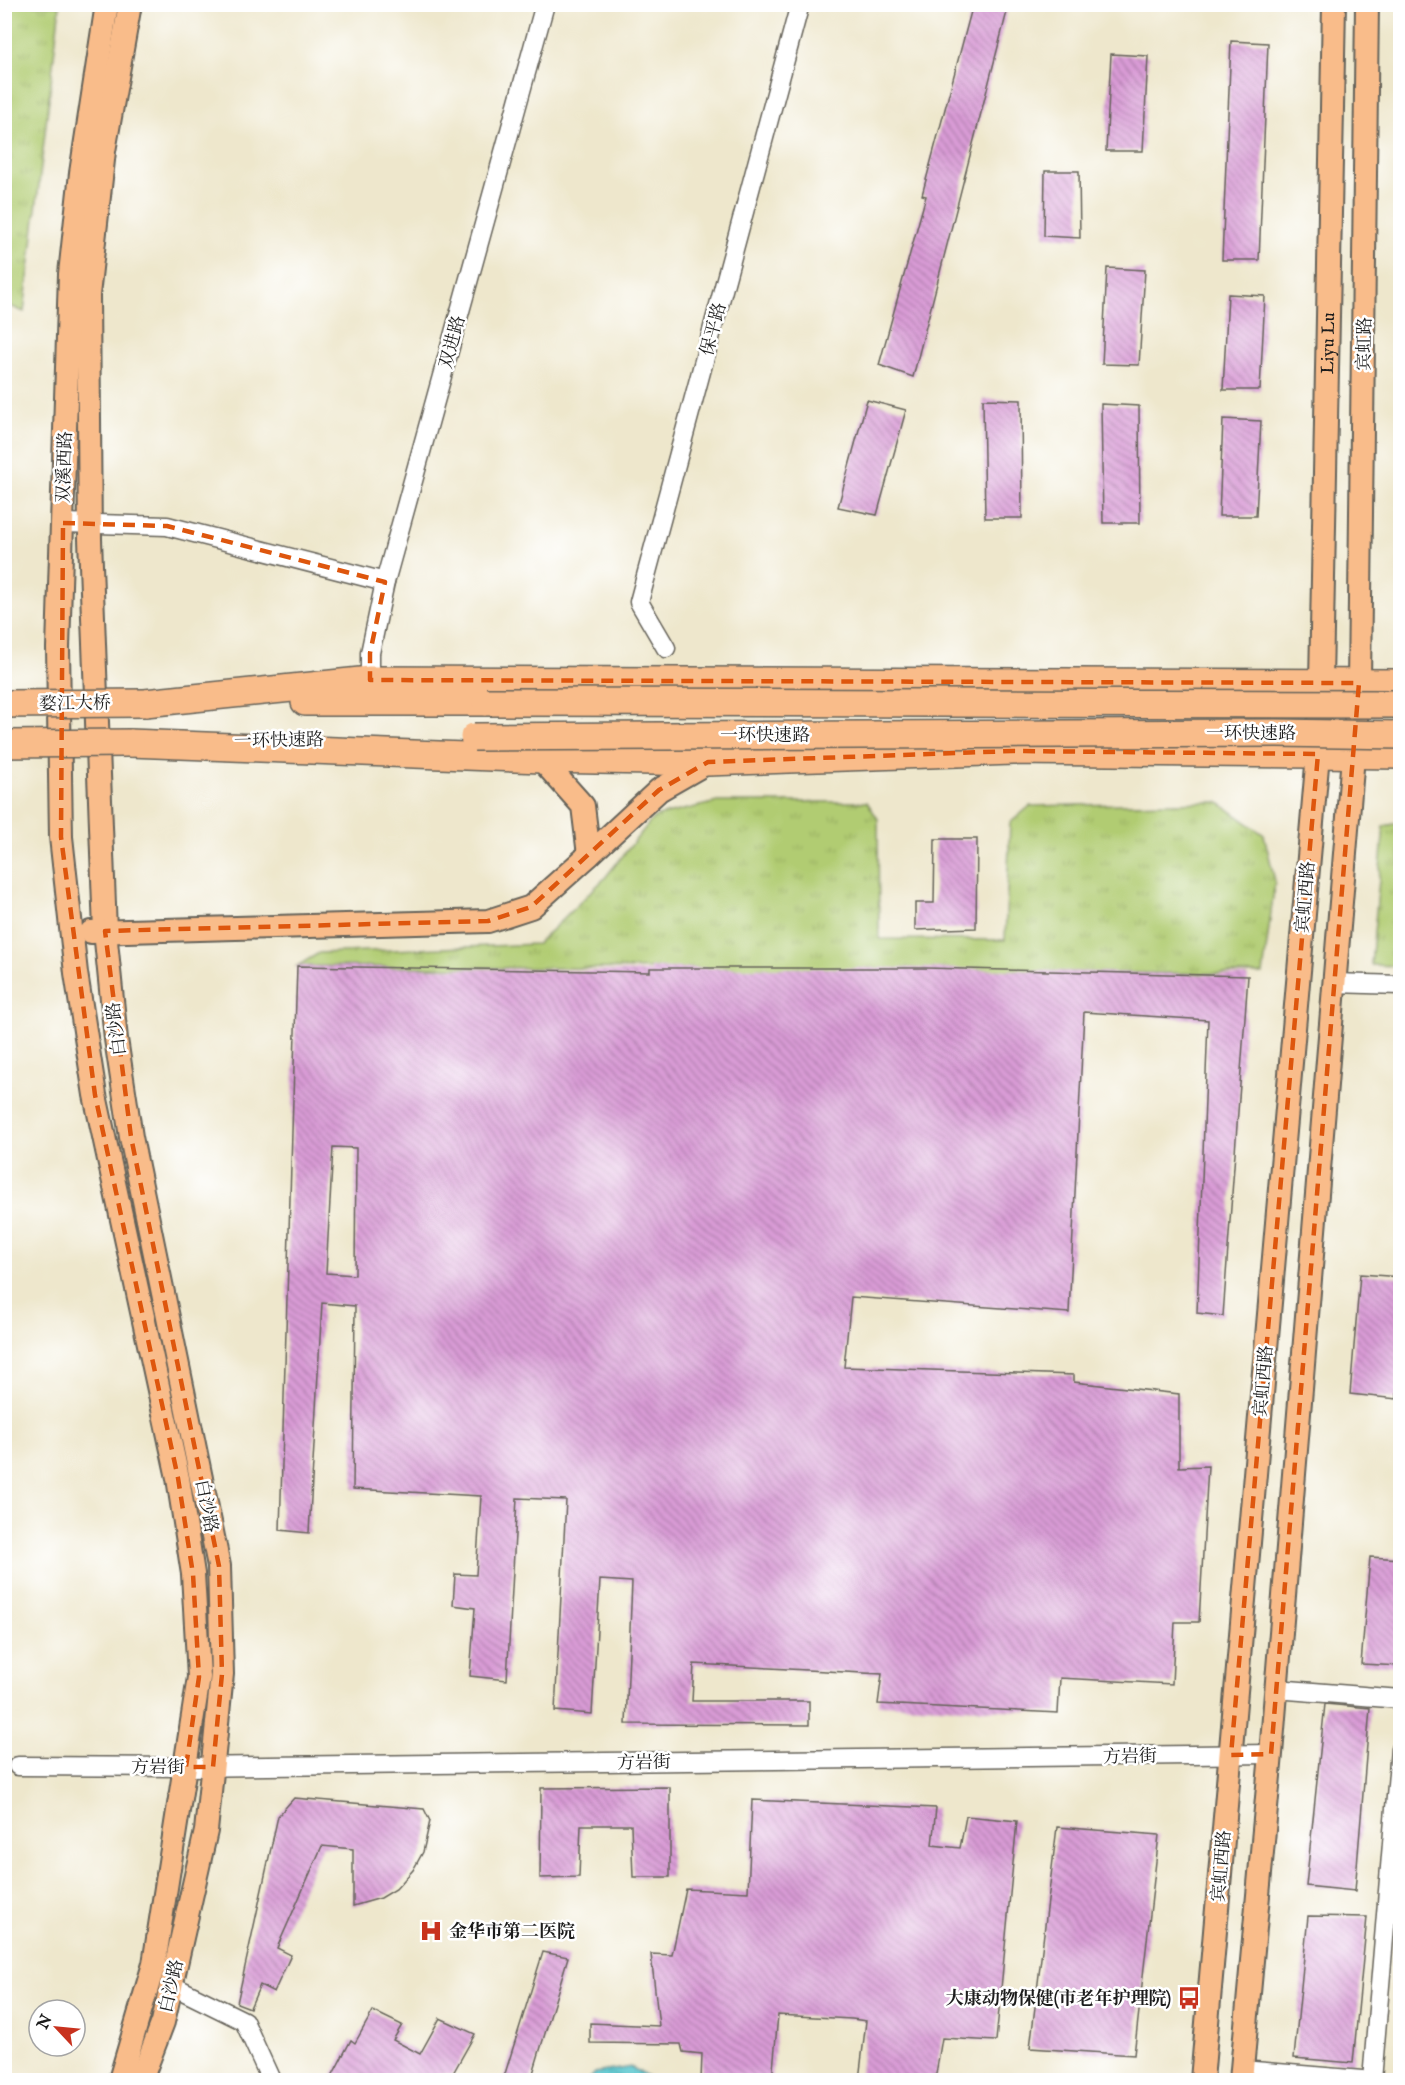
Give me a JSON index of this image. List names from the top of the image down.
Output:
{
  "streets": {
    "highway": ["婺江大桥", "一环快速路"],
    "main road": [
      "Liyu Lu",
      "宾虹路",
      "双溪西路",
      "宾虹西路",
      "白沙路"
    ],
    "street": ["保平路", "双进路", "方岩街"]
  },
  "crossings": [
    ["Liyu Lu", "宾虹西路"],
    ["宾虹路", "宾虹西路"],
    ["双溪西路", "白沙路"],
    ["婺江大桥", "一环快速路"],
    ["宾虹西路", "方岩街"],
    ["白沙路", "方岩街"]
  ],
  "places": {
    "hospital": ["金华市第二医院"],
    "bus stop": ["大康动物保健(市老年护理院)"]
  },
  "north": "top left"
}
